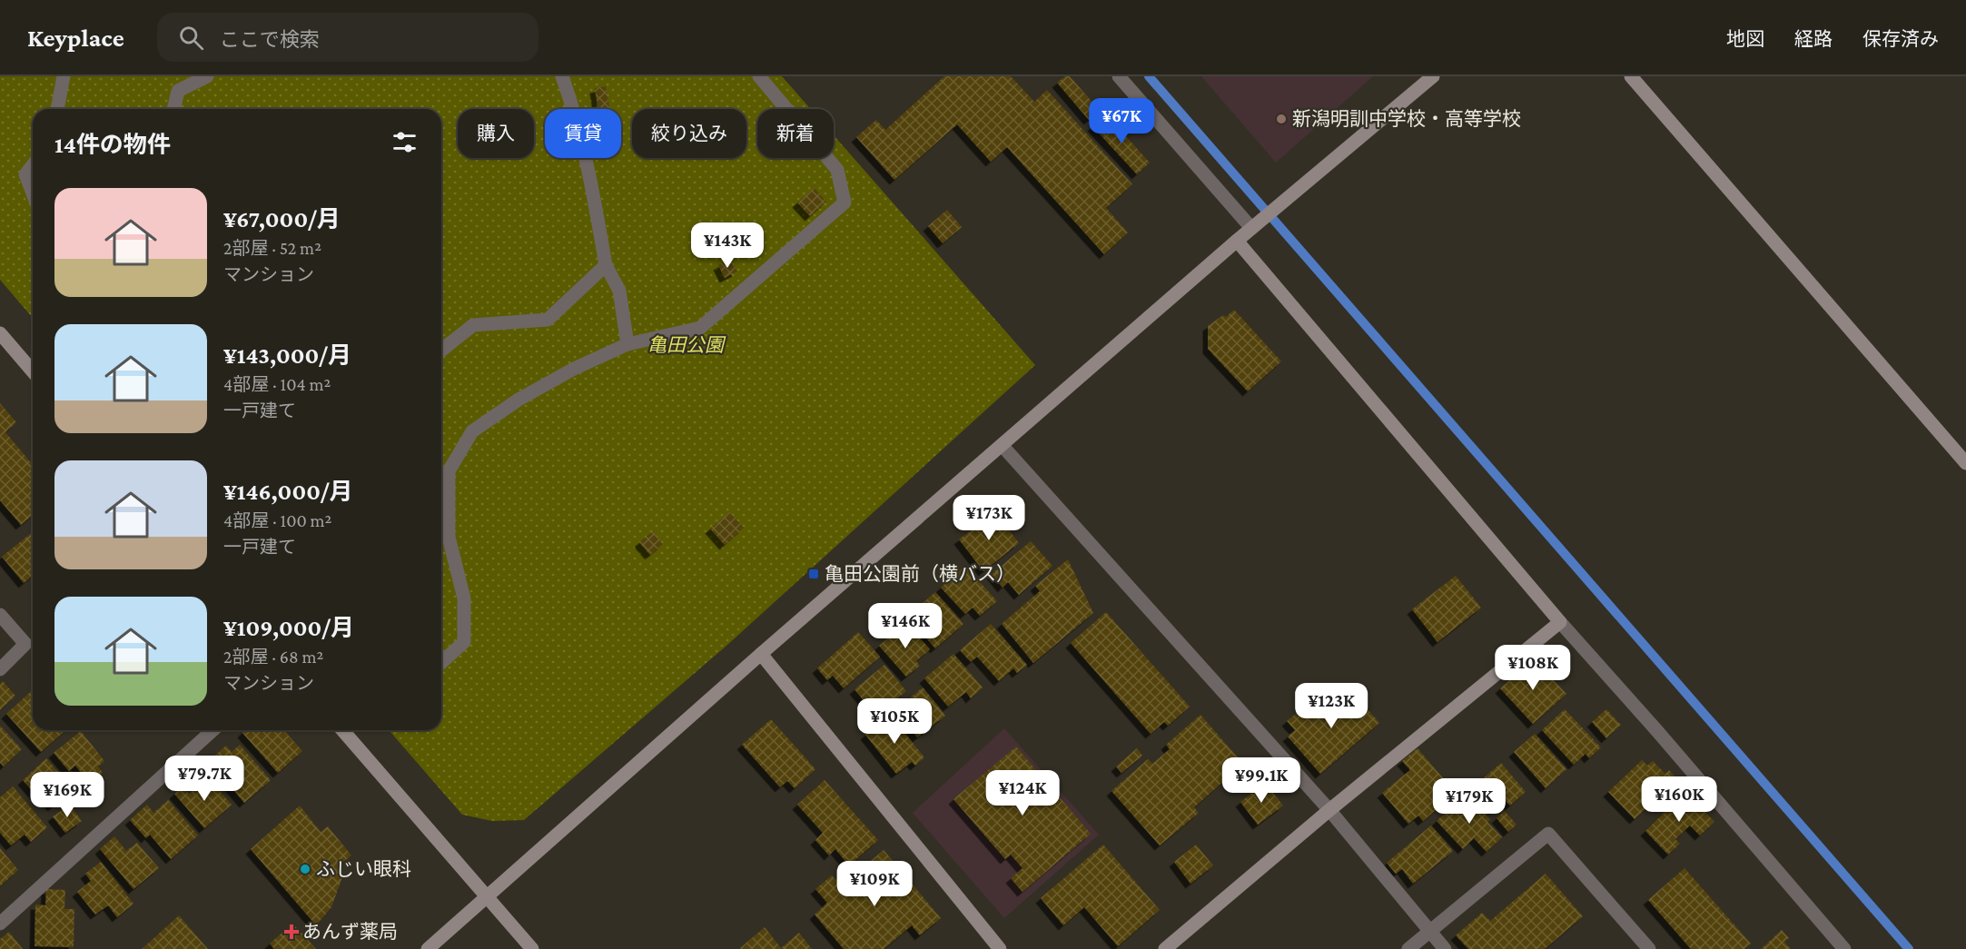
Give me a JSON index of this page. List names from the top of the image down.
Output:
{
  "parks": ["亀田公園"],
  "places": {
    "other": ["新潟明訓中学校・高等学校", "ふじい眼科"],
    "transit": ["亀田公園前（横バス）"],
    "health": ["あんず薬局"]
  },
  "page": {
    "header": "Keyplace",
    "search": "ここで検索",
    "nav": ["地図", "経路", "保存済み"],
    "price": [
      "¥67K",
      "¥143K",
      "¥173K",
      "¥146K",
      "¥108K",
      "¥123K",
      "¥105K",
      "¥79.7K",
      "¥99.1K",
      "¥124K",
      "¥169K",
      "¥160K",
      "¥179K",
      "¥109K"
    ],
    "chip": [
      "購入",
      "賃貸",
      "絞り込み",
      "新着"
    ],
    "heading": "14件の物件",
    "list": [
      {
        "name": "¥67,000/月",
        "note": "2部屋 · 52 m² · マンション"
      },
      {
        "name": "¥143,000/月",
        "note": "4部屋 · 104 m² · 一戸建て"
      },
      {
        "name": "¥146,000/月",
        "note": "4部屋 · 100 m² · 一戸建て"
      },
      {
        "name": "¥109,000/月",
        "note": "2部屋 · 68 m² · マンション"
      }
    ]
  }
}
